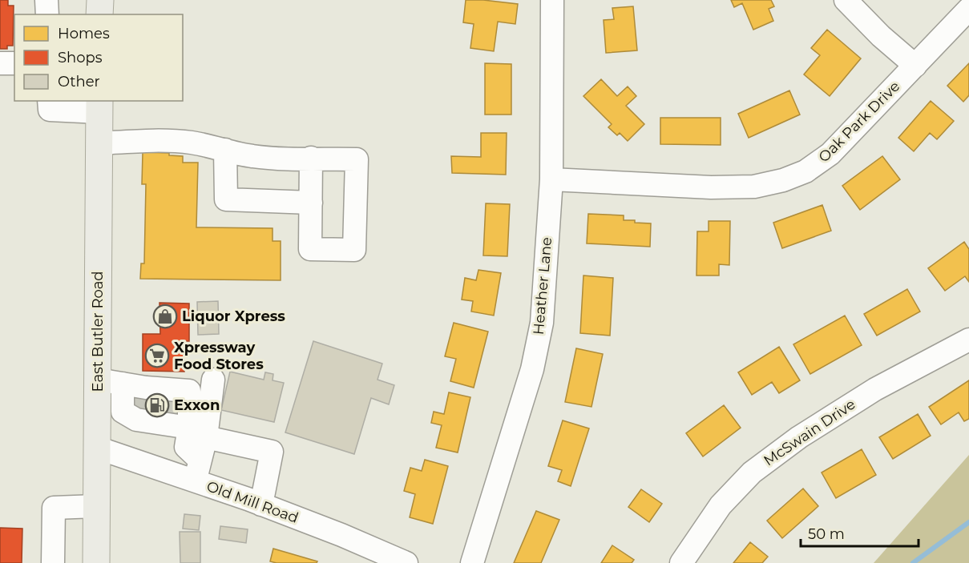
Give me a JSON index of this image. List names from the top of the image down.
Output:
{
  "streets": {
    "main road": ["East Butler Road"],
    "street": [
      "Oak Park Drive",
      "Heather Lane",
      "McSwain Drive",
      "Old Mill Road"
    ]
  },
  "crossings": [
    ["Oak Park Drive", "Heather Lane"],
    ["East Butler Road", "Old Mill Road"]
  ],
  "places": {
    "shop": ["Liquor Xpress"],
    "supermarket": ["Xpressway Food Stores"],
    "fuel station": ["Exxon"]
  },
  "legend": ["Homes", "Shops", "Other"],
  "scale_bar": "50 m"
}
